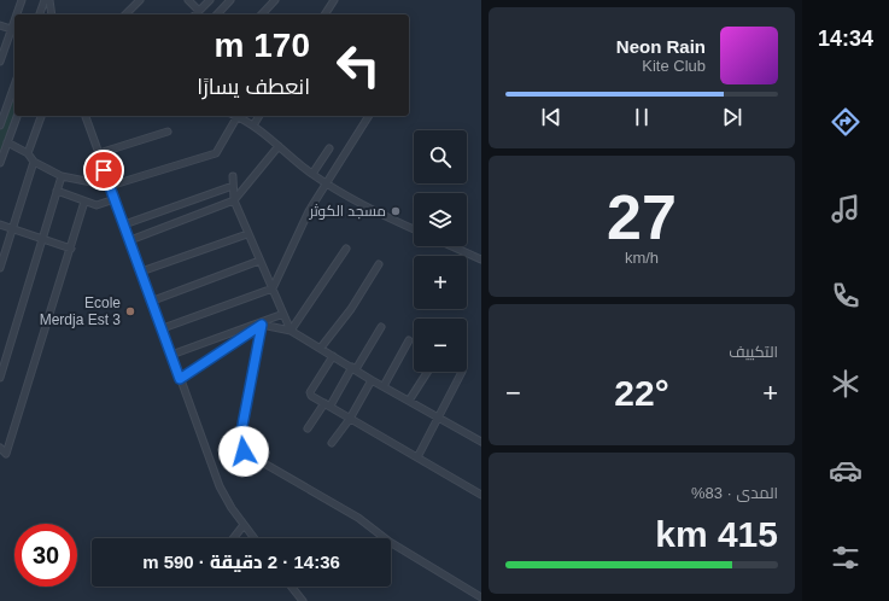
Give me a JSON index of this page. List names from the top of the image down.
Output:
{
  "places": ["مسجد الكوثر", "Ecole Merdja Est 3"],
  "page": {
    "tabs": "14:34",
    "turn": ["170 m", "انعطف يسارًا"],
    "song": ["Neon Rain", "Kite Club"],
    "map_buttons": ["+", "−"],
    "tile": [
      ["27", "km/h"],
      "التكييف",
      ["المدى · 83%", "415 km"]
    ],
    "heat": ["−", "22°", "+"],
    "limit": "30",
    "trip": "14:36 · 2 دقيقة · 590 m"
  }
}
